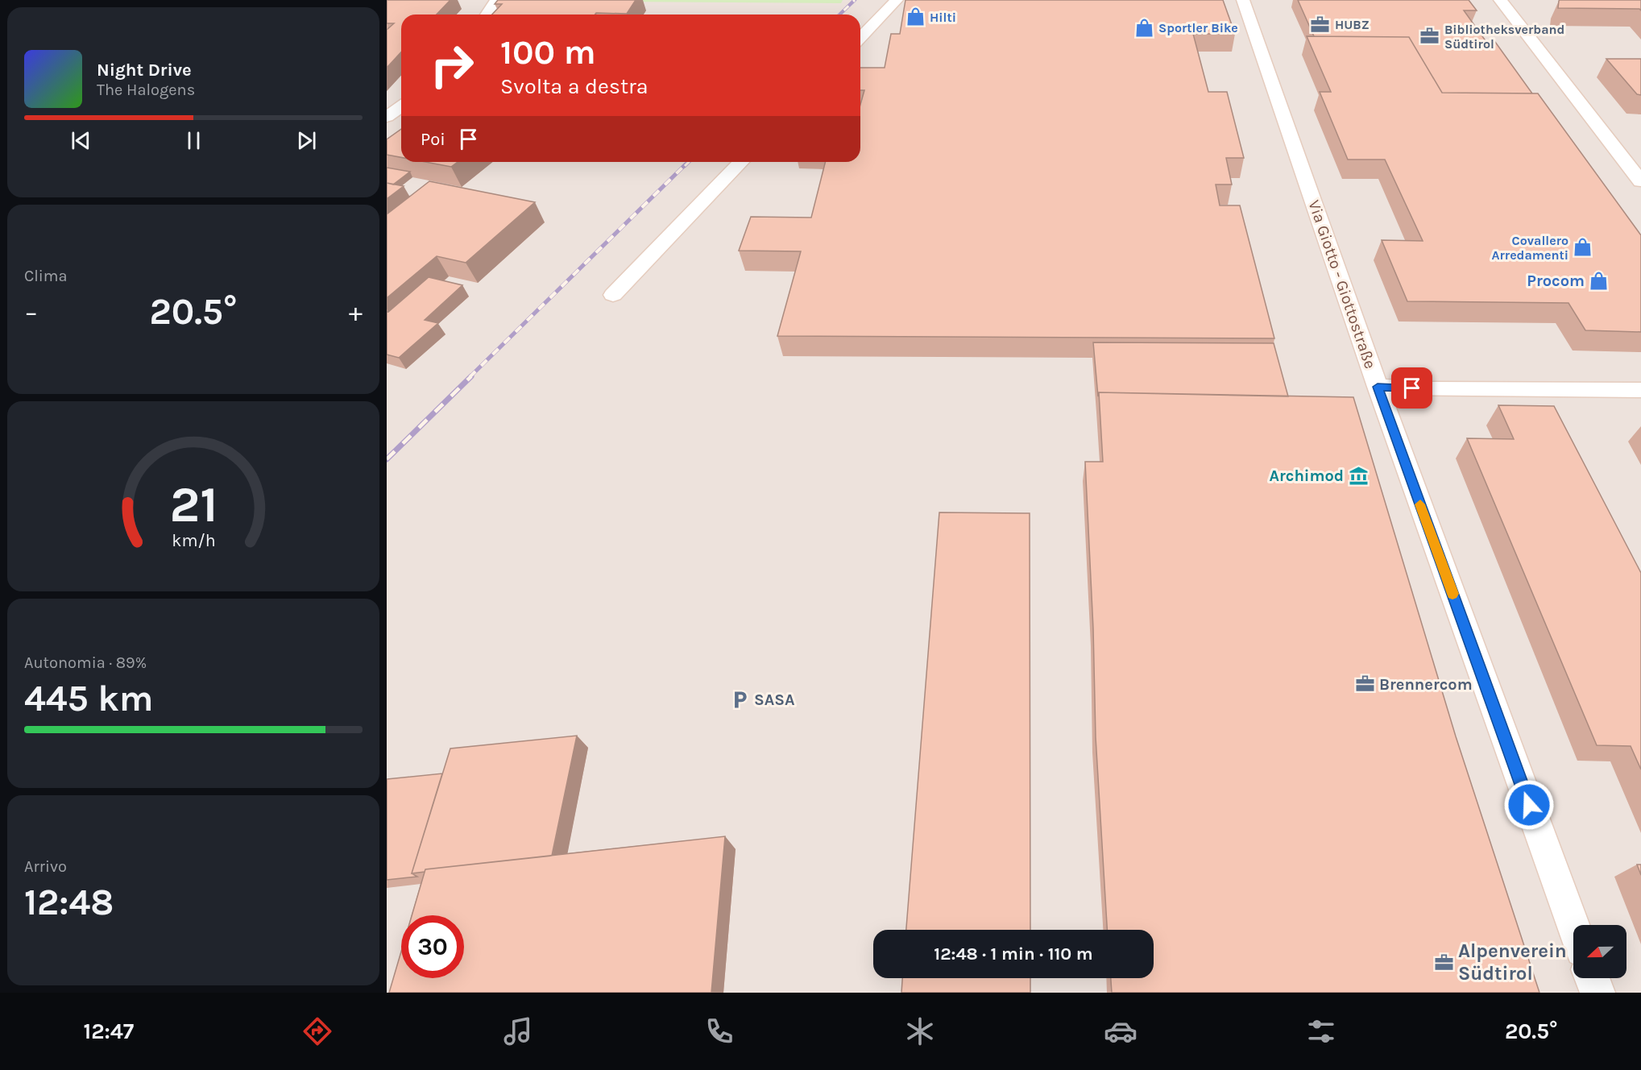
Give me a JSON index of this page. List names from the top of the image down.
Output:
{
  "streets": {
    "street": ["Via Giotto - Giottostraße"]
  },
  "places": {
    "shop": [
      "Hilti",
      "Sportler Bike",
      "Covallero Arredamenti",
      "Procom"
    ],
    "office": [
      "HUBZ",
      "Bibliotheksverband Südtirol",
      "Brennercom",
      "Alpenverein Südtirol"
    ],
    "museum": ["Archimod"],
    "parking": ["SASA"]
  },
  "north": "left",
  "page": {
    "turn": ["100 m", "Svolta a destra"],
    "song": ["Night Drive", "The Halogens"],
    "then": "Poi",
    "tile": [
      "Clima",
      ["Autonomia · 89%", "445 km"],
      ["Arrivo", "12:48"]
    ],
    "heat": ["−", "20.5°", "+"],
    "limit": "30",
    "trip": "12:48 · 1 min · 110 m",
    "tabs": ["12:47", "20.5°"],
    "gauge": ["21", "km/h"]
  }
}
